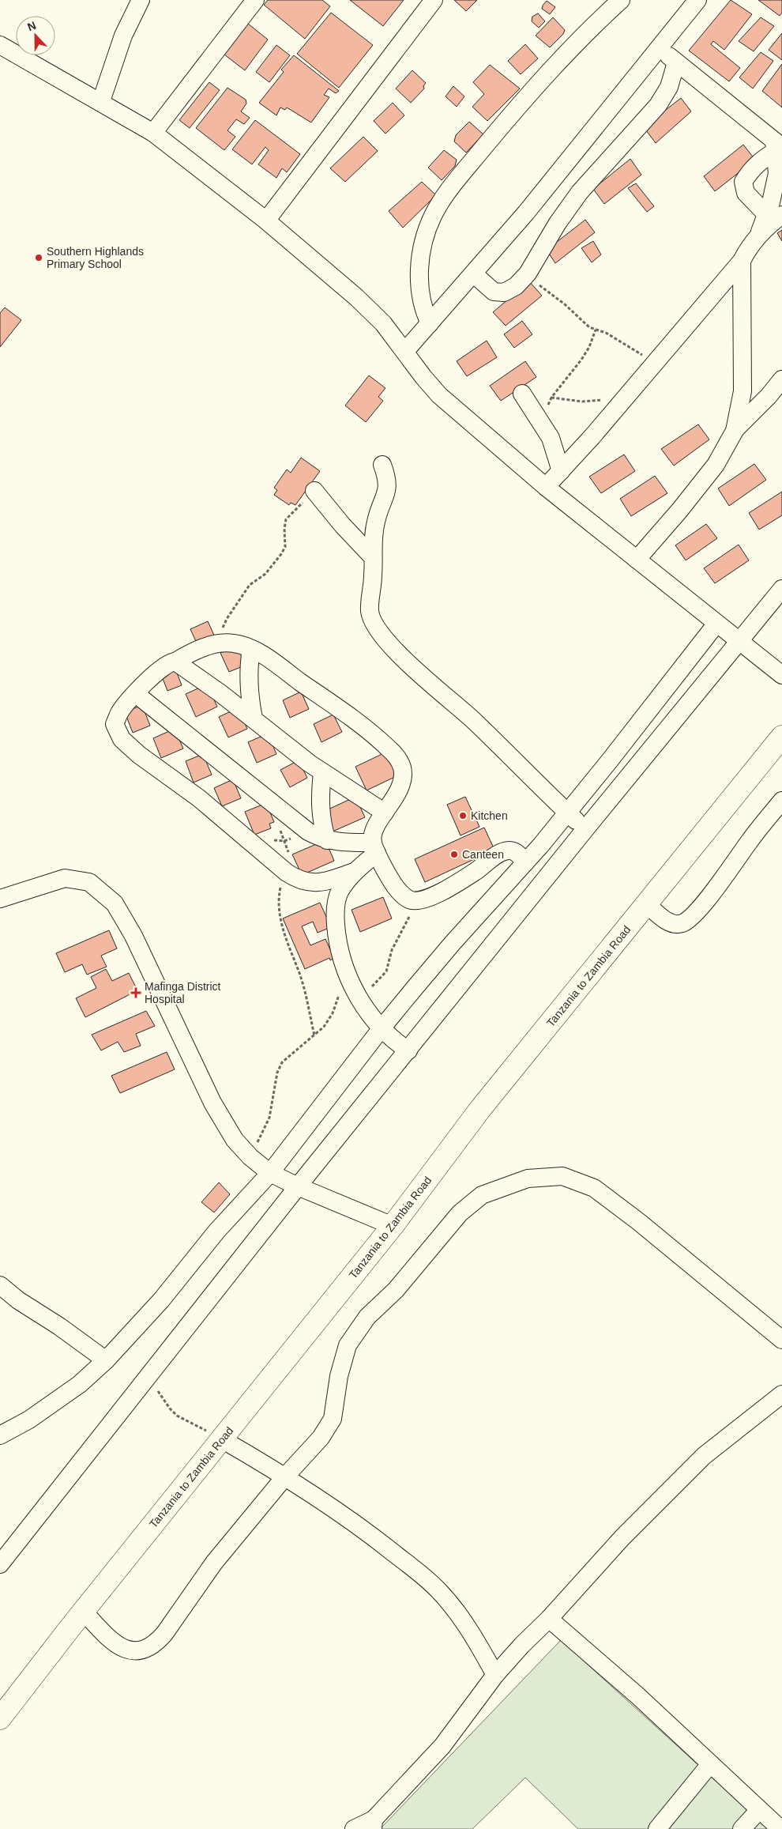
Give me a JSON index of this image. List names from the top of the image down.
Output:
{
  "streets": {
    "highway": ["Tanzania to Zambia Road"]
  },
  "places": {
    "other": ["Southern Highlands Primary School", "Kitchen", "Canteen"],
    "health": ["Mafinga District Hospital"]
  },
  "north": "top"
}
